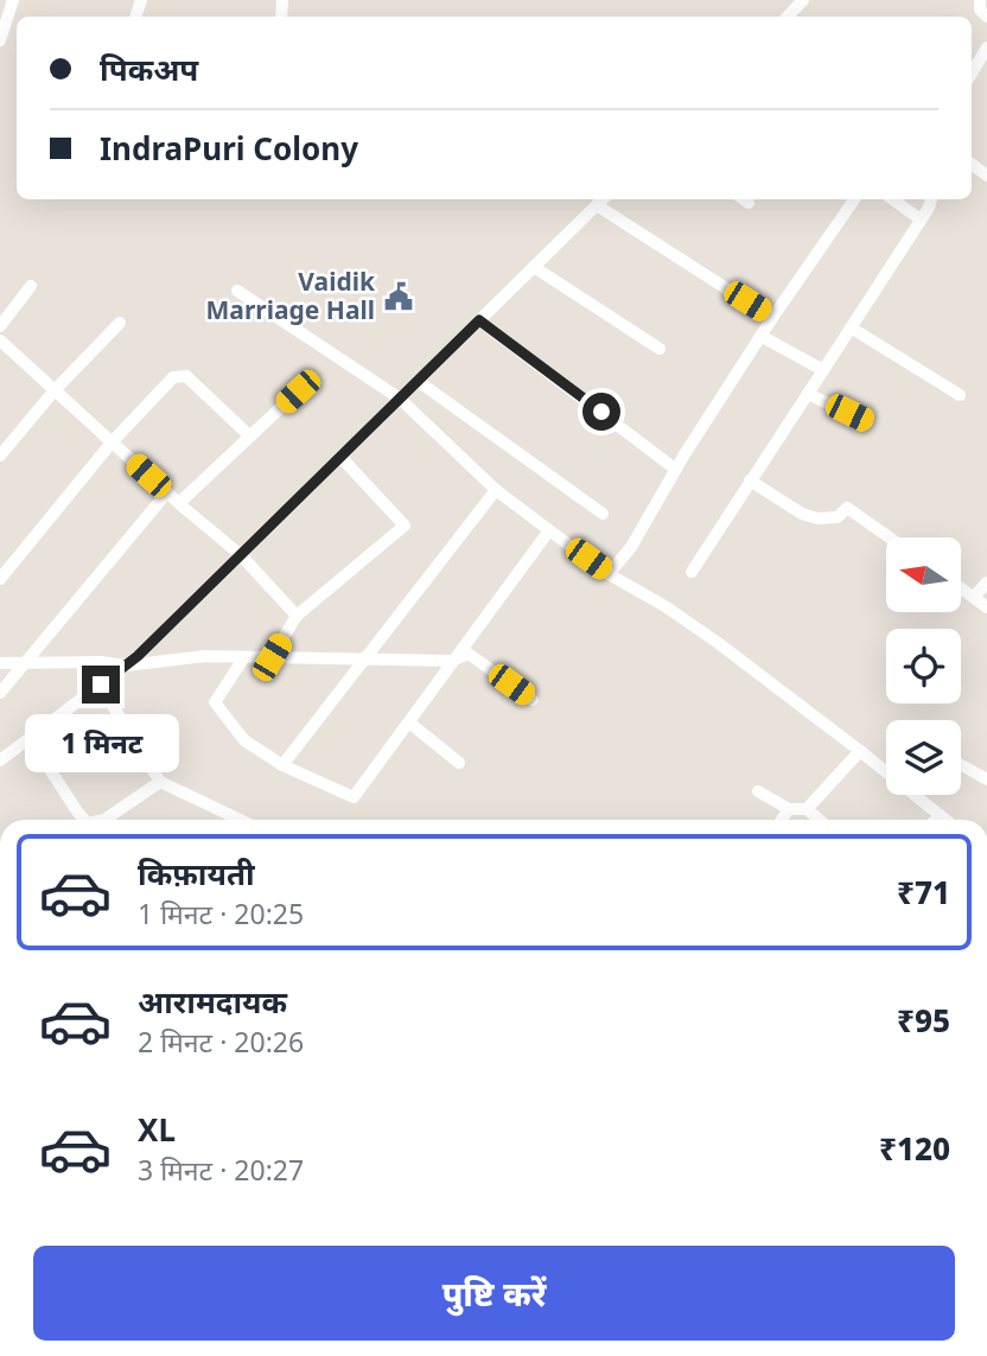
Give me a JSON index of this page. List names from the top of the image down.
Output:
{
  "places": {
    "public building": ["Vaidik Marriage Hall"]
  },
  "north": "left",
  "page": {
    "banner": ["पिकअप", "IndraPuri Colony"],
    "bubble": "1 मिनट",
    "list": [
      {
        "name": "किफ़ायती",
        "note": "1 मिनट · 20:25",
        "value": "₹71"
      },
      {
        "name": "आरामदायक",
        "note": "2 मिनट · 20:26",
        "value": "₹95"
      },
      {
        "name": "XL",
        "note": "3 मिनट · 20:27",
        "value": "₹120"
      }
    ],
    "buttons": "पुष्टि करें"
  }
}
